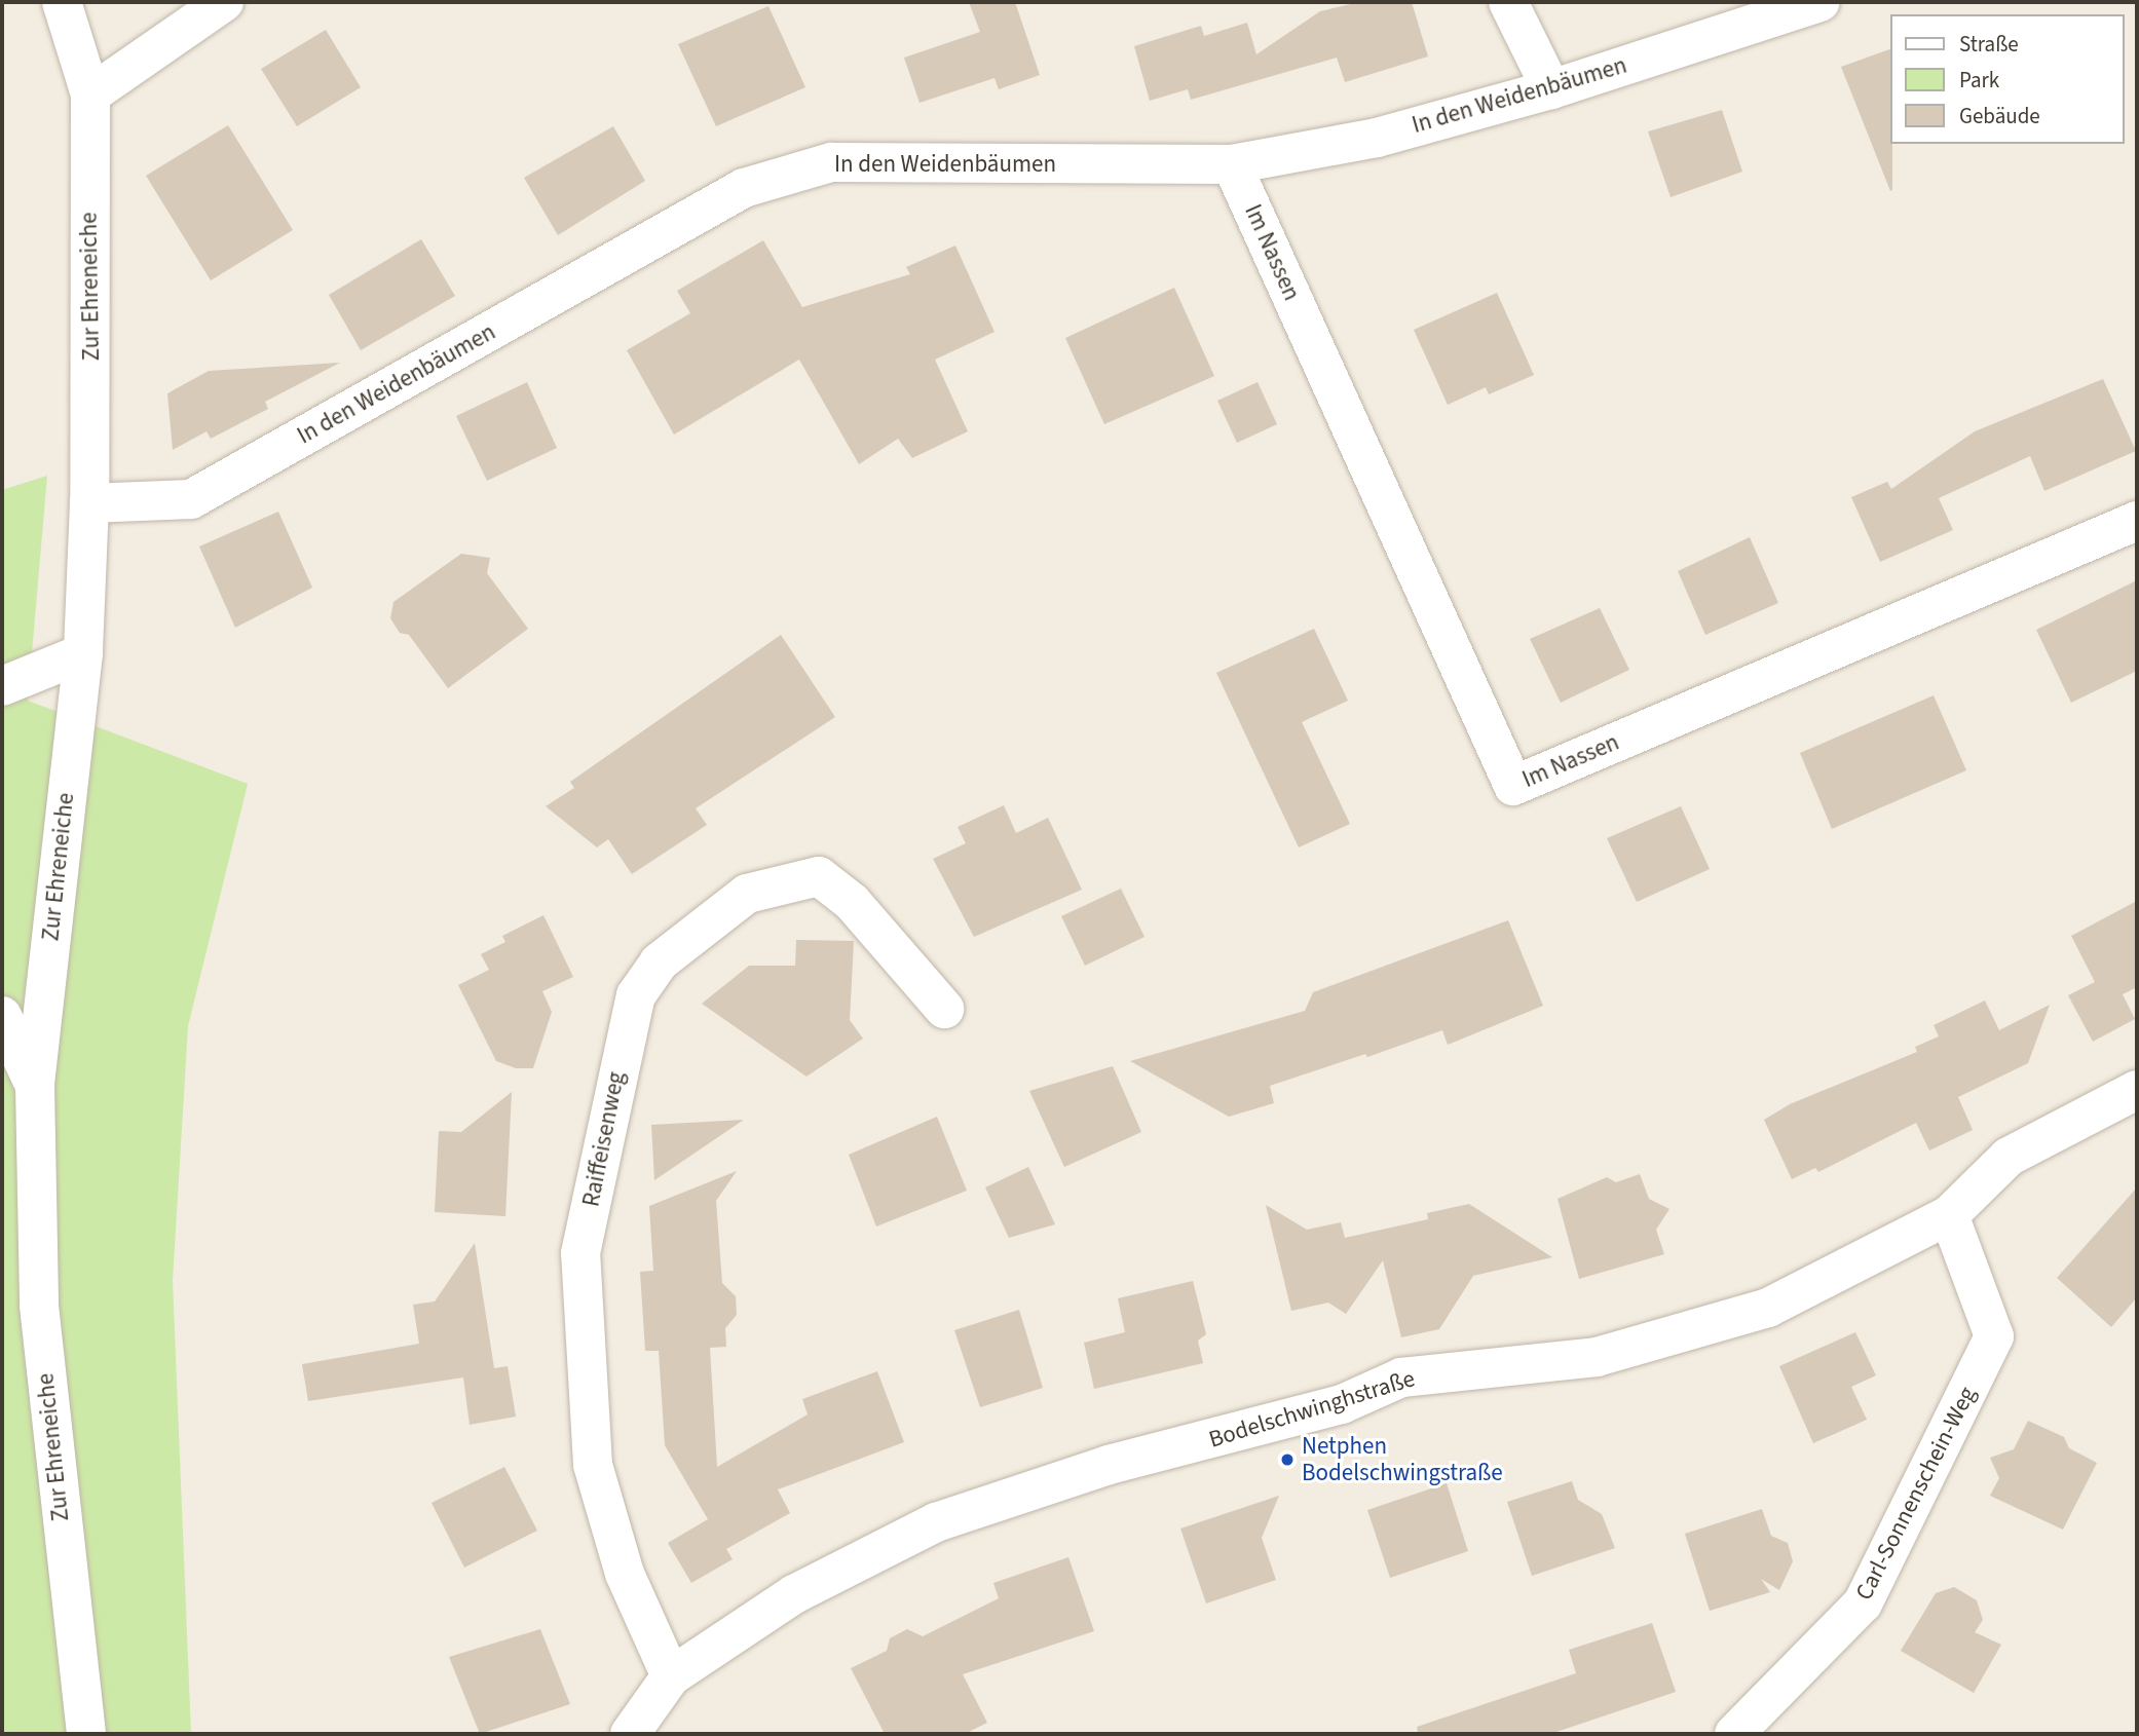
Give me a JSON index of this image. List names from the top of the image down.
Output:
{
  "streets": {
    "street": [
      "In den Weidenbäumen",
      "Im Nassen",
      "Zur Ehreneiche",
      "Raiffeisenweg",
      "Bodelschwinghstraße",
      "Carl-Sonnenschein-Weg"
    ]
  },
  "crossings": [
    ["In den Weidenbäumen", "Im Nassen"],
    ["In den Weidenbäumen", "Zur Ehreneiche"],
    ["Raiffeisenweg", "Bodelschwinghstraße"],
    ["Bodelschwinghstraße", "Carl-Sonnenschein-Weg"]
  ],
  "places": ["Netphen Bodelschwingstraße"],
  "legend": ["Straße", "Park", "Gebäude"]
}
